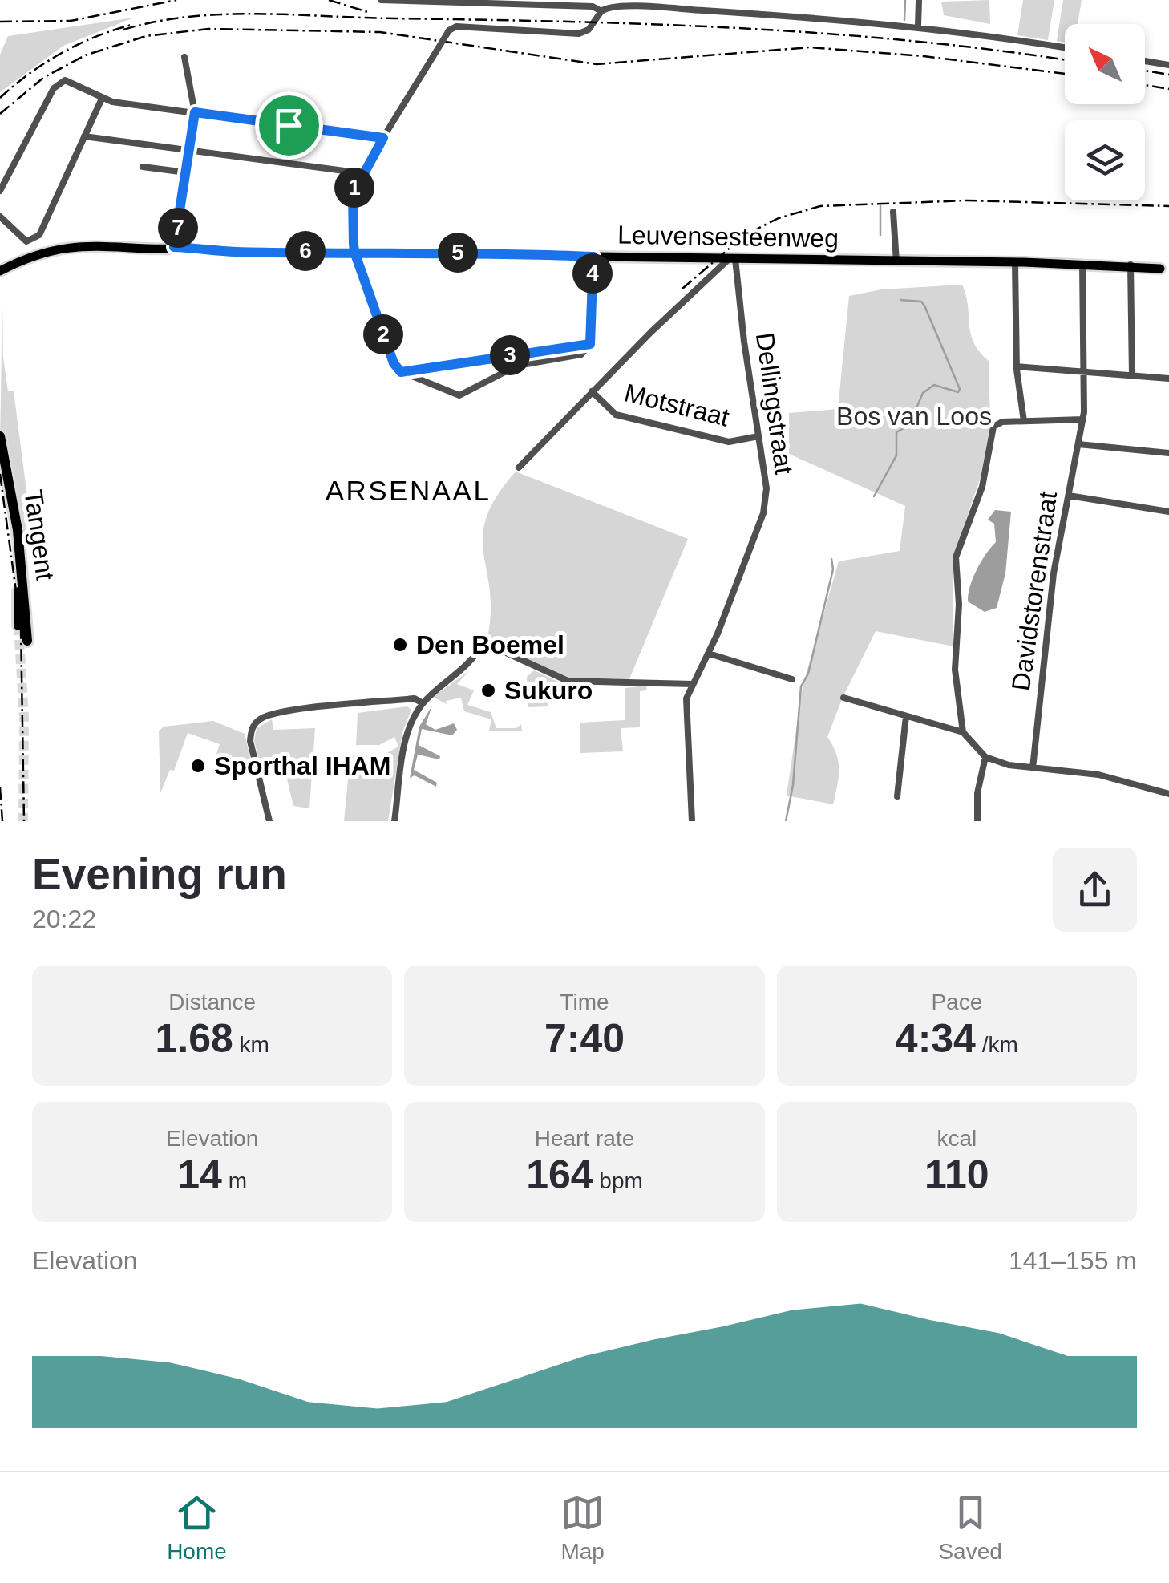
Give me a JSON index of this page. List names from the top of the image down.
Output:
{
  "streets": {
    "highway": ["Tangent"],
    "main road": ["Leuvensesteenweg"],
    "street": ["Dellingstraat", "Motstraat", "Davidstorenstraat"]
  },
  "crossings": [
    ["Leuvensesteenweg", "Dellingstraat"],
    ["Leuvensesteenweg", "Motstraat"],
    ["Leuvensesteenweg", "Davidstorenstraat"],
    ["Dellingstraat", "Motstraat"]
  ],
  "districts": ["ARSENAAL"],
  "parks": ["Bos van Loos"],
  "places": ["Den Boemel", "Sukuro", "Sporthal IHAM"],
  "north": "top left",
  "page": {
    "pins": [
      "1",
      "7",
      "6",
      "5",
      "4",
      "2",
      "3"
    ],
    "heading": ["Evening run", "20:22"],
    "stats": [
      ["Distance", "1.68 km"],
      ["Time", "7:40"],
      ["Pace", "4:34 /km"],
      ["Elevation", "14 m"],
      ["Heart rate", "164 bpm"],
      ["kcal", "110"]
    ],
    "chart": ["Elevation", "141–155 m"],
    "tabs": ["Home", "Map", "Saved"]
  }
}
